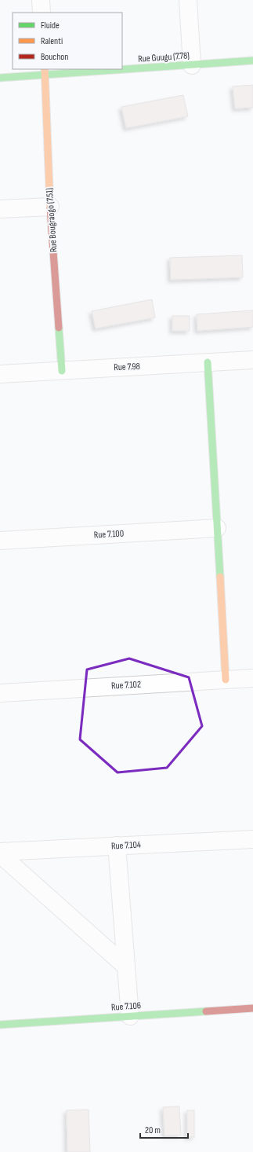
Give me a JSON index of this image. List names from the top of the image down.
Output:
{
  "streets": {
    "street": [
      "Rue Guugu (7.78)",
      "Rue Bougraogo (7.51)",
      "Rue 7.98",
      "Rue 7.100",
      "Rue 7.102",
      "Rue 7.104",
      "Rue 7.106"
    ]
  },
  "crossings": [
    ["Rue Guugu (7.78)", "Rue Bougraogo (7.51)"],
    ["Rue Bougraogo (7.51)", "Rue 7.98"]
  ],
  "legend": ["Fluide", "Ralenti", "Bouchon"],
  "scale_bar": "20 m"
}
